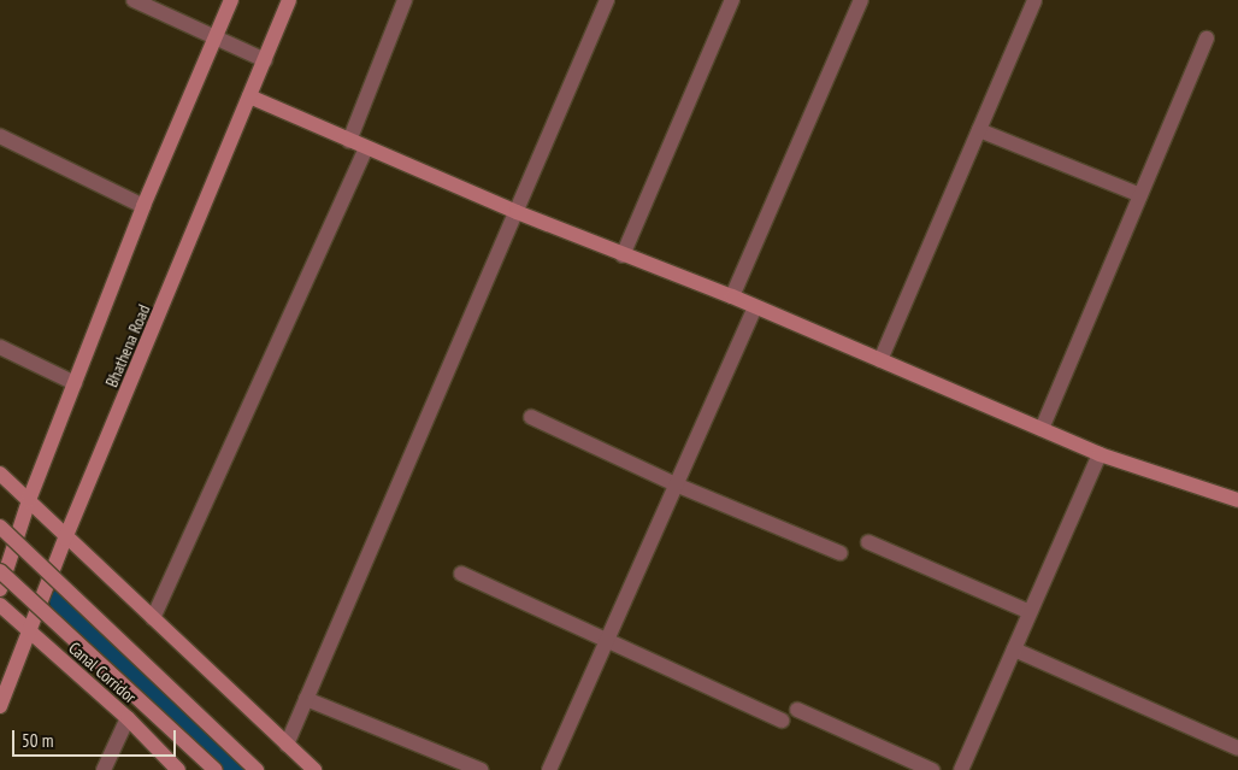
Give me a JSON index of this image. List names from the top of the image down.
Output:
{
  "streets": {
    "street": ["Bhathena Road", "Canal Corridor"]
  },
  "crossings": [
    ["Bhathena Road", "Canal Corridor"]
  ],
  "scale_bar": "50 m"
}
